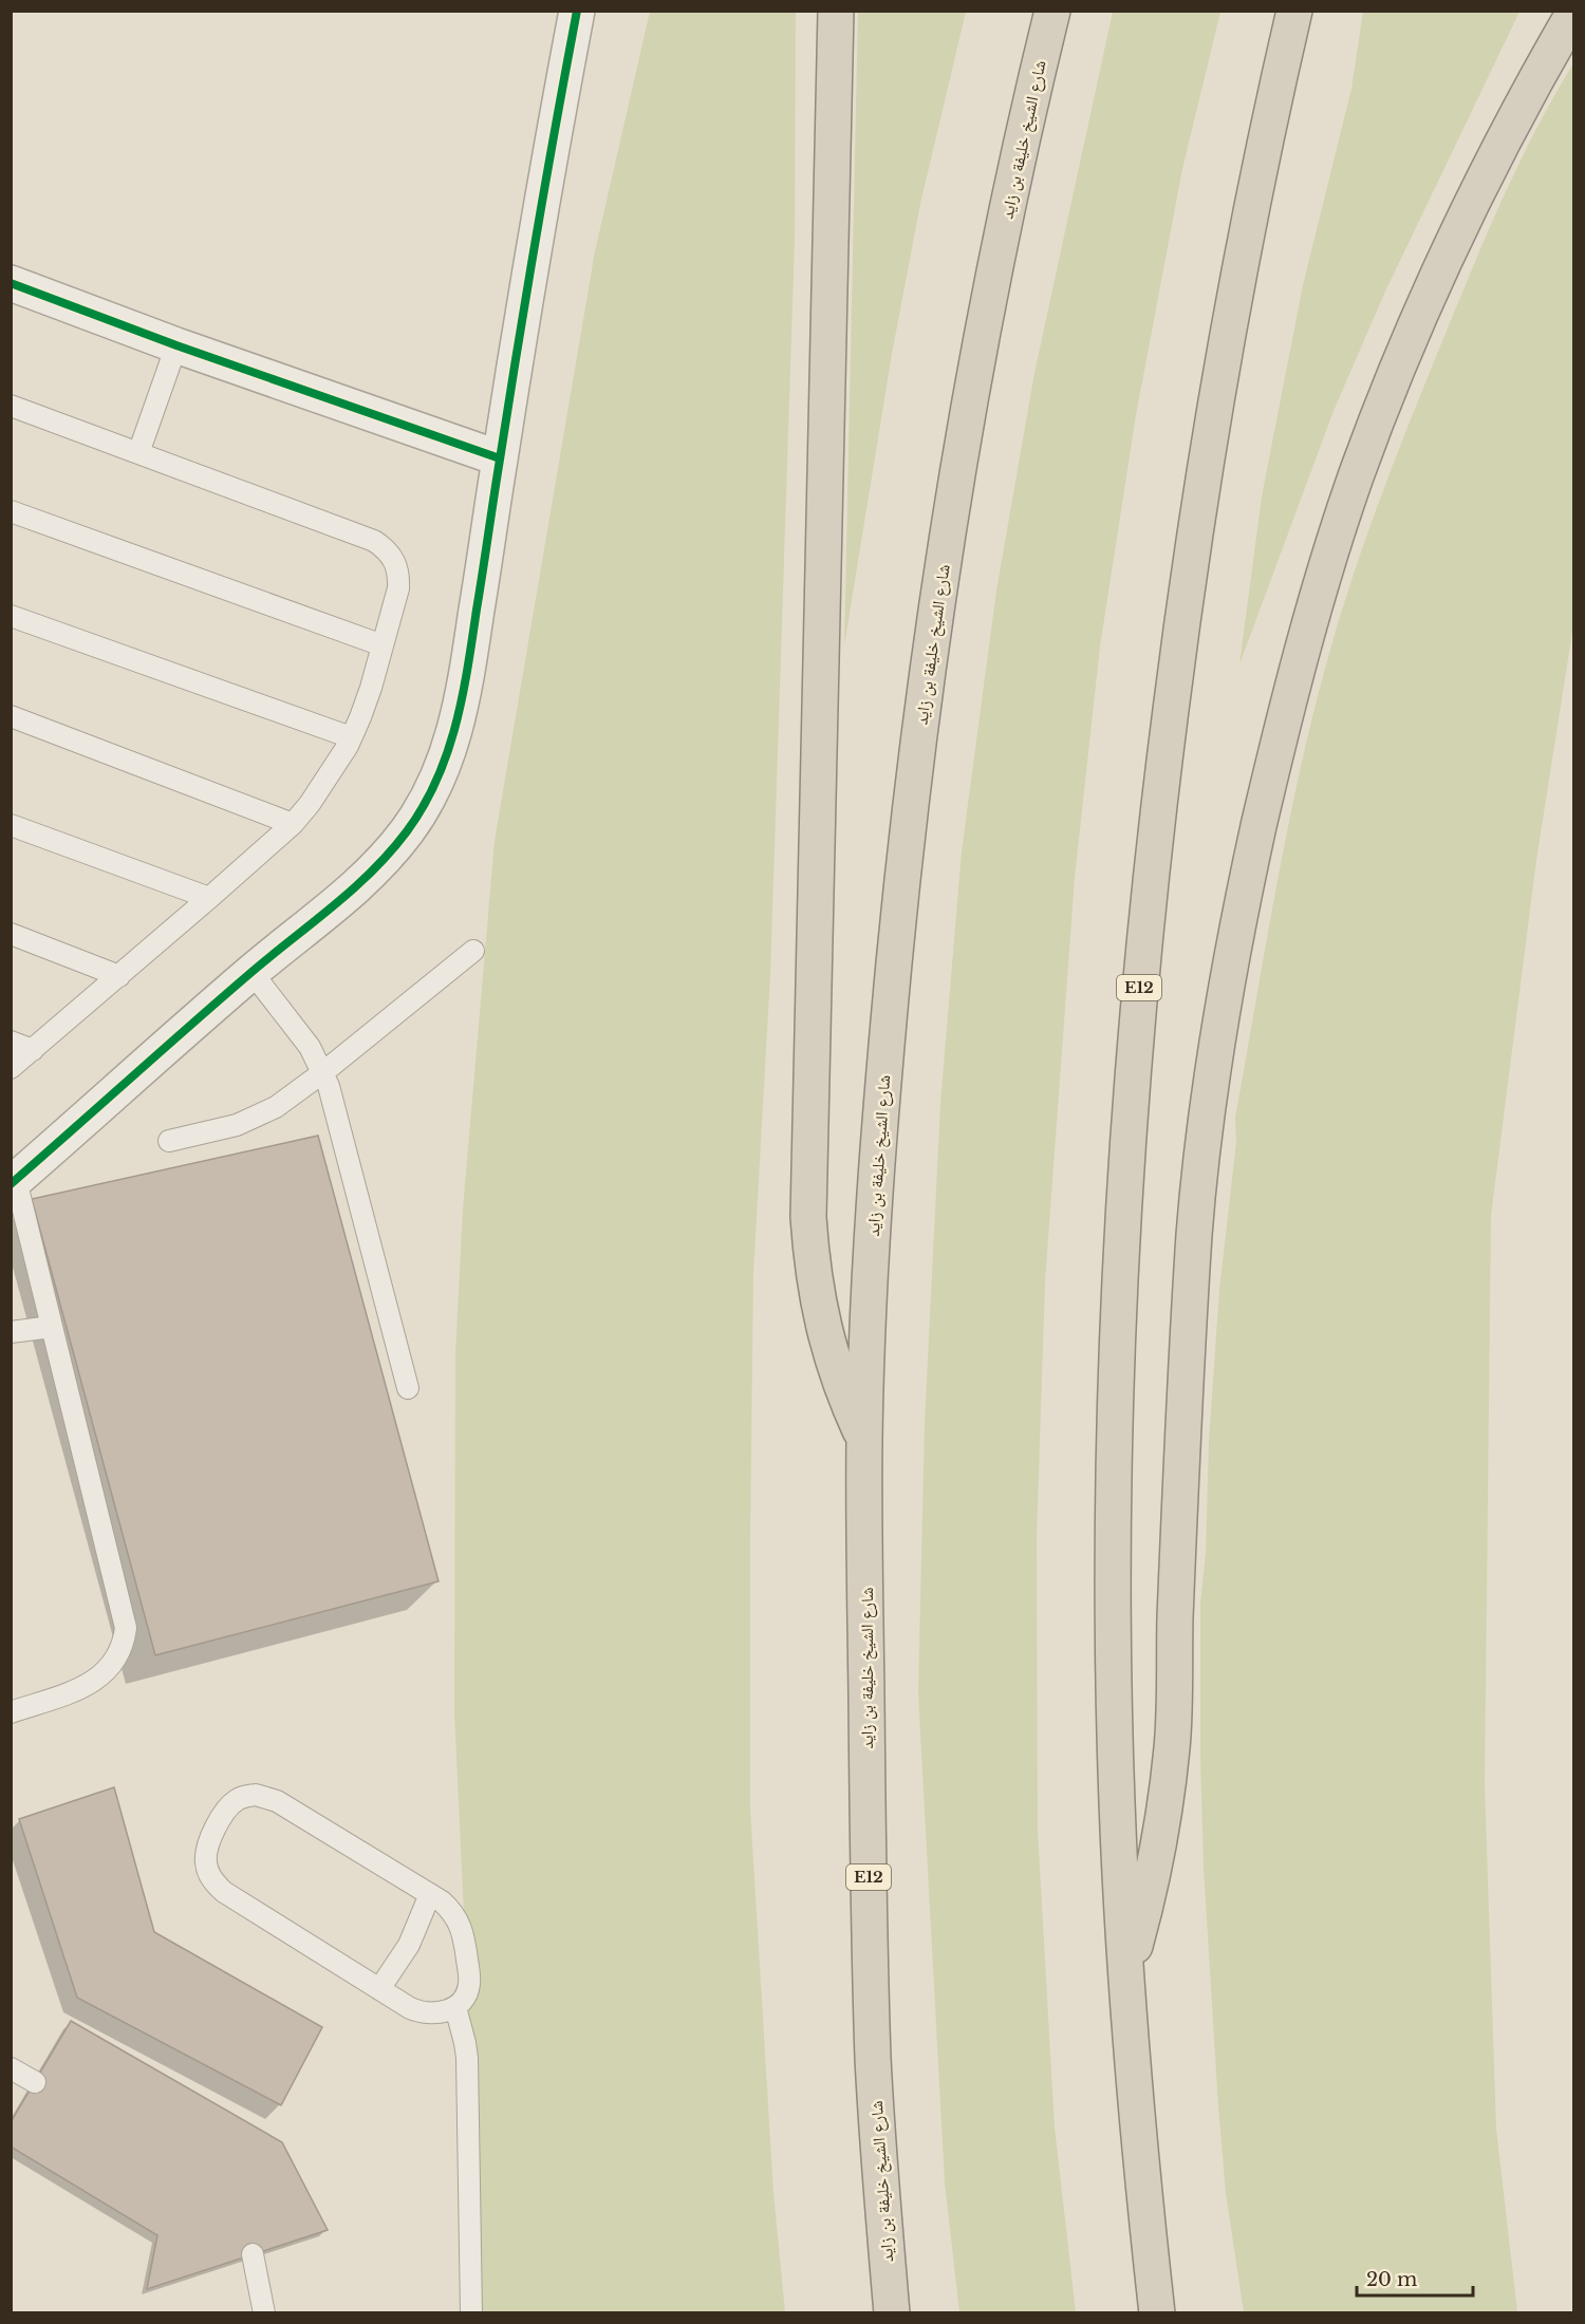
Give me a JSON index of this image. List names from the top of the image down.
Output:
{
  "streets": {
    "highway": ["شارع الشيخ خليفة بن زايد", "E12"]
  },
  "scale_bar": "20 m"
}
